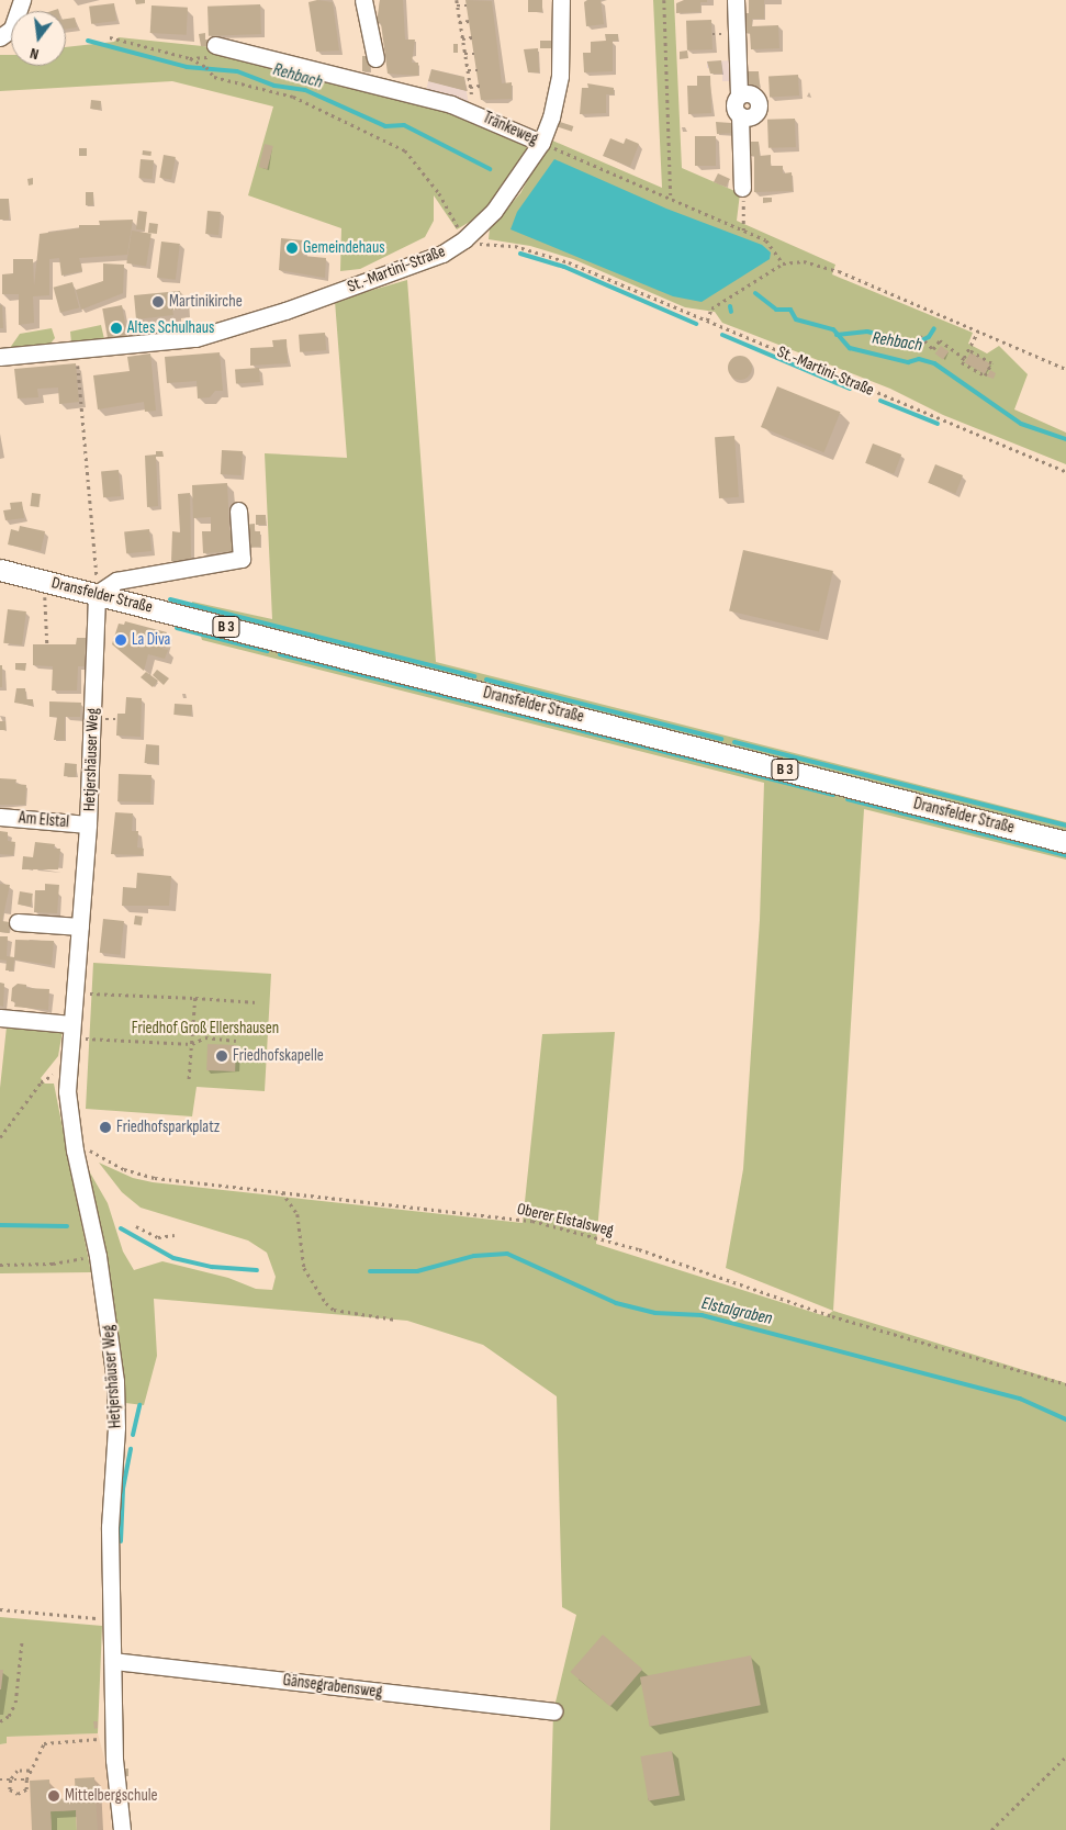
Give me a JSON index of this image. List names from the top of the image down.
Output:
{
  "streets": {
    "main road": ["Dransfelder Straße", "B 3"],
    "street": [
      "Tränkeweg",
      "St.-Martini-Straße",
      "Hetjershäuser Weg",
      "Am Elstal",
      "Gänsegrabensweg"
    ],
    "path": ["Oberer Elstalsweg"]
  },
  "crossings": [
    ["Dransfelder Straße", "Hetjershäuser Weg"],
    ["Hetjershäuser Weg", "Am Elstal"],
    ["Hetjershäuser Weg", "Gänsegrabensweg"]
  ],
  "water": ["Rehbach", "Elstalgraben"],
  "parks": ["Friedhof Groß Ellershausen"],
  "places": [
    "Gemeindehaus",
    "Martinikirche",
    "Altes Schulhaus",
    "La Diva",
    "Friedhofskapelle",
    "Friedhofsparkplatz",
    "Mittelbergschule"
  ],
  "north": "bottom"
}
